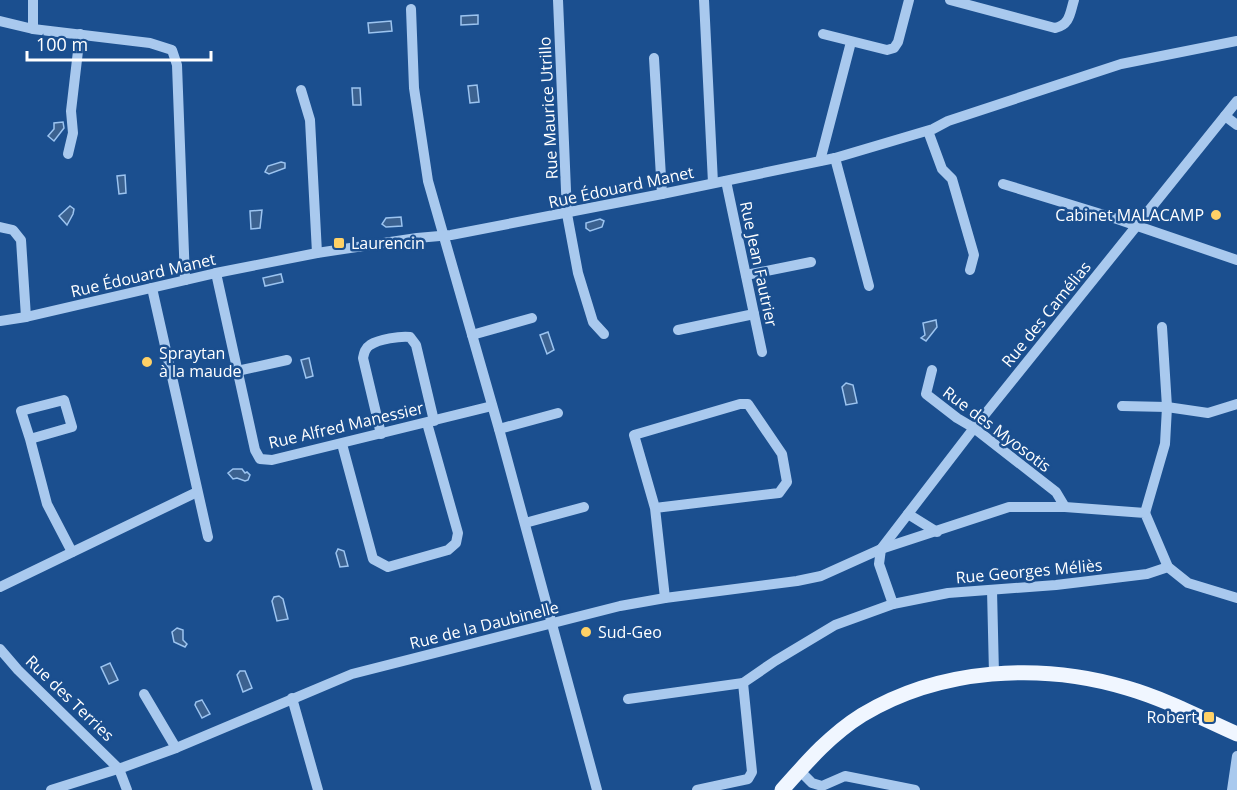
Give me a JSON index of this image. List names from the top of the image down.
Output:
{
  "streets": {
    "street": [
      "Rue Maurice Utrillo",
      "Rue Édouard Manet",
      "Rue Jean Fautrier",
      "Rue des Camélias",
      "Rue Alfred Manessier",
      "Rue des Myosotis",
      "Rue Georges Méliès",
      "Rue de la Daubinelle",
      "Rue des Terries"
    ]
  },
  "crossings": [
    ["Rue Maurice Utrillo", "Rue Édouard Manet"],
    ["Rue Édouard Manet", "Rue Jean Fautrier"],
    ["Rue Édouard Manet", "Rue Alfred Manessier"],
    ["Rue des Camélias", "Rue des Myosotis"],
    ["Rue des Camélias", "Rue de la Daubinelle"],
    ["Rue des Myosotis", "Rue de la Daubinelle"],
    ["Rue de la Daubinelle", "Rue des Terries"]
  ],
  "places": {
    "other": ["Cabinet MALACAMP", "Spraytan à la maude", "Sud-Geo"],
    "transit": ["Laurencin", "Robert"]
  },
  "scale_bar": "100 m"
}
